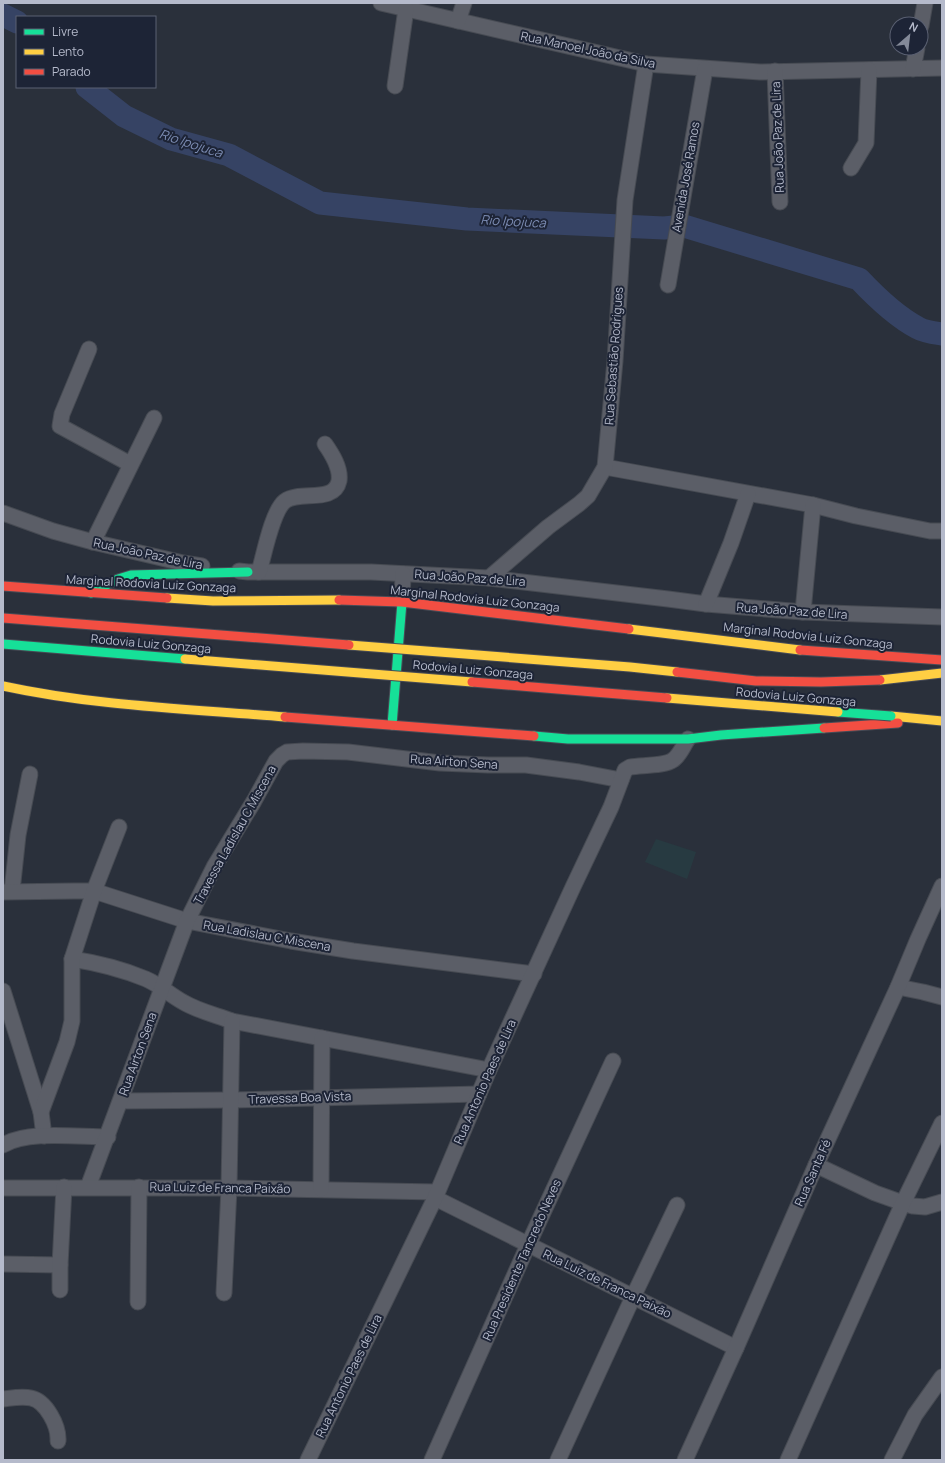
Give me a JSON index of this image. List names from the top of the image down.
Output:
{
  "streets": {
    "main road": ["Marginal Rodovia Luiz Gonzaga", "Rodovia Luiz Gonzaga"],
    "street": [
      "Rua Manoel João da Silva",
      "Rua João Paz de Lira",
      "Avenida José Ramos",
      "Rua Sebastião Rodrigues",
      "Rua Airton Sena",
      "Travessa Ladislau C Miscena",
      "Rua Ladislau C Miscena",
      "Rua Antonio Paes de Lira",
      "Travessa Boa Vista",
      "Rua Santa Fé",
      "Rua Luiz de Franca Paixão",
      "Rua Presidente Tancredo Neves"
    ]
  },
  "crossings": [
    ["Rua Manoel João da Silva", "Rua João Paz de Lira"],
    ["Rua Manoel João da Silva", "Avenida José Ramos"],
    ["Rua Manoel João da Silva", "Rua Sebastião Rodrigues"],
    ["Rua João Paz de Lira", "Rua Sebastião Rodrigues"],
    ["Rua Airton Sena", "Travessa Ladislau C Miscena"],
    ["Rua Airton Sena", "Rua Ladislau C Miscena"],
    ["Rua Airton Sena", "Rua Antonio Paes de Lira"],
    ["Rua Airton Sena", "Travessa Boa Vista"],
    ["Rua Airton Sena", "Rua Luiz de Franca Paixão"],
    ["Travessa Ladislau C Miscena", "Rua Ladislau C Miscena"],
    ["Rua Ladislau C Miscena", "Rua Antonio Paes de Lira"],
    ["Rua Antonio Paes de Lira", "Travessa Boa Vista"],
    ["Rua Antonio Paes de Lira", "Rua Luiz de Franca Paixão"],
    ["Rua Santa Fé", "Rua Luiz de Franca Paixão"],
    ["Rua Luiz de Franca Paixão", "Rua Presidente Tancredo Neves"]
  ],
  "water": ["Rio Ipojuca"],
  "legend": ["Livre", "Lento", "Parado"],
  "north": "top right"
}
